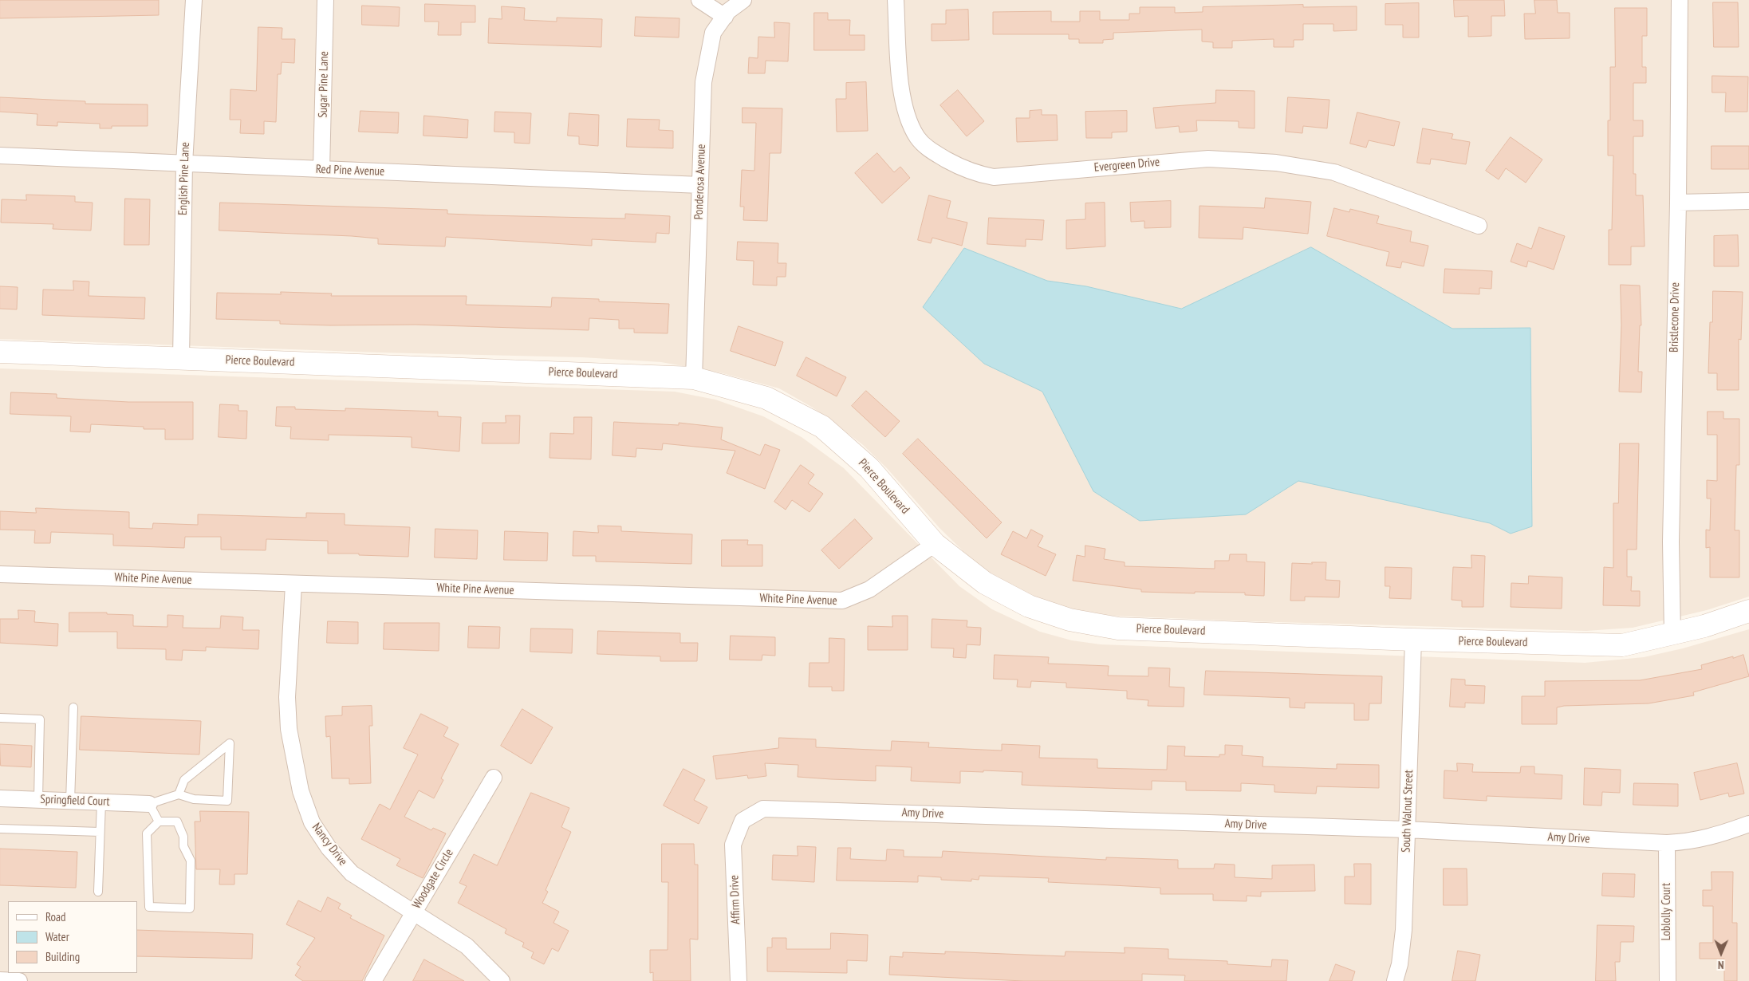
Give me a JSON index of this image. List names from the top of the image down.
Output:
{
  "streets": {
    "street": [
      "Sugar Pine Lane",
      "Evergreen Drive",
      "Red Pine Avenue",
      "English Pine Lane",
      "Ponderosa Avenue",
      "Bristlecone Drive",
      "Pierce Boulevard",
      "White Pine Avenue",
      "Springfield Court",
      "South Walnut Street",
      "Amy Drive",
      "Nancy Drive",
      "Woodgate Circle",
      "Affirm Drive",
      "Loblolly Court"
    ]
  },
  "crossings": [
    ["Sugar Pine Lane", "Red Pine Avenue"],
    ["Red Pine Avenue", "English Pine Lane"],
    ["Red Pine Avenue", "Ponderosa Avenue"],
    ["English Pine Lane", "Pierce Boulevard"],
    ["Ponderosa Avenue", "Pierce Boulevard"],
    ["Bristlecone Drive", "Pierce Boulevard"],
    ["Pierce Boulevard", "White Pine Avenue"],
    ["Pierce Boulevard", "South Walnut Street"],
    ["White Pine Avenue", "Nancy Drive"],
    ["South Walnut Street", "Amy Drive"],
    ["Amy Drive", "Affirm Drive"],
    ["Amy Drive", "Loblolly Court"],
    ["Nancy Drive", "Woodgate Circle"]
  ],
  "legend": ["Road", "Water", "Building"],
  "north": "bottom"
}
